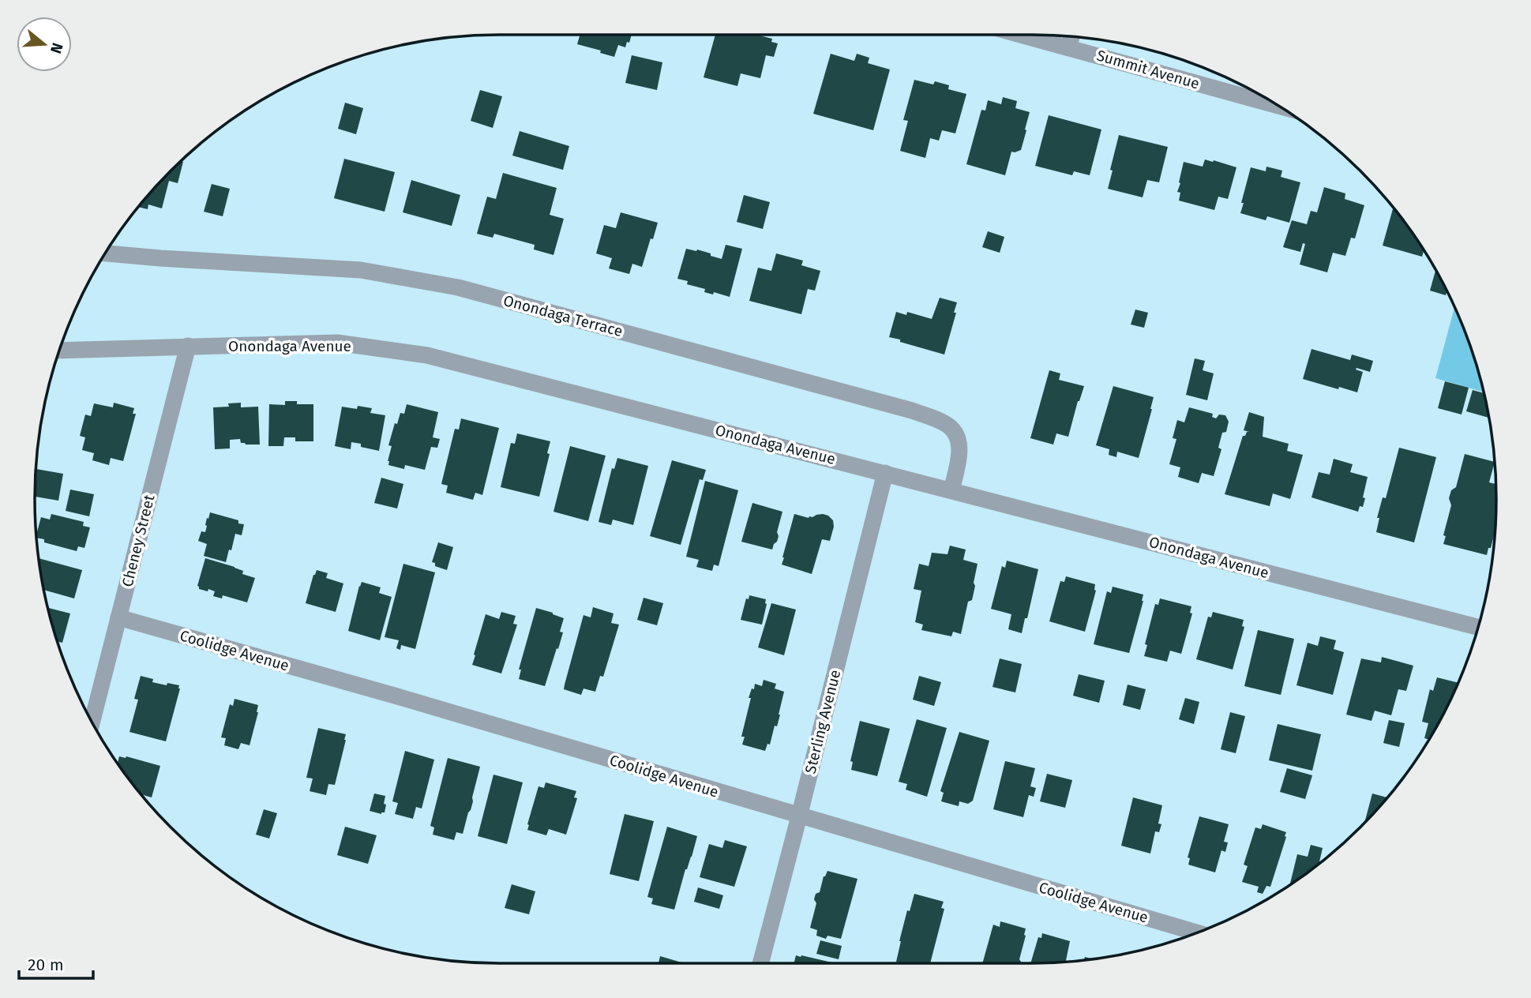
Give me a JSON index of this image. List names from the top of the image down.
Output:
{
  "streets": {
    "street": [
      "Summit Avenue",
      "Onondaga Terrace",
      "Onondaga Avenue",
      "Cheney Street",
      "Coolidge Avenue",
      "Sterling Avenue"
    ]
  },
  "crossings": [
    ["Onondaga Terrace", "Onondaga Avenue"],
    ["Onondaga Avenue", "Cheney Street"],
    ["Onondaga Avenue", "Sterling Avenue"],
    ["Cheney Street", "Coolidge Avenue"],
    ["Coolidge Avenue", "Sterling Avenue"]
  ],
  "scale_bar": "20 m",
  "north": "right"
}
